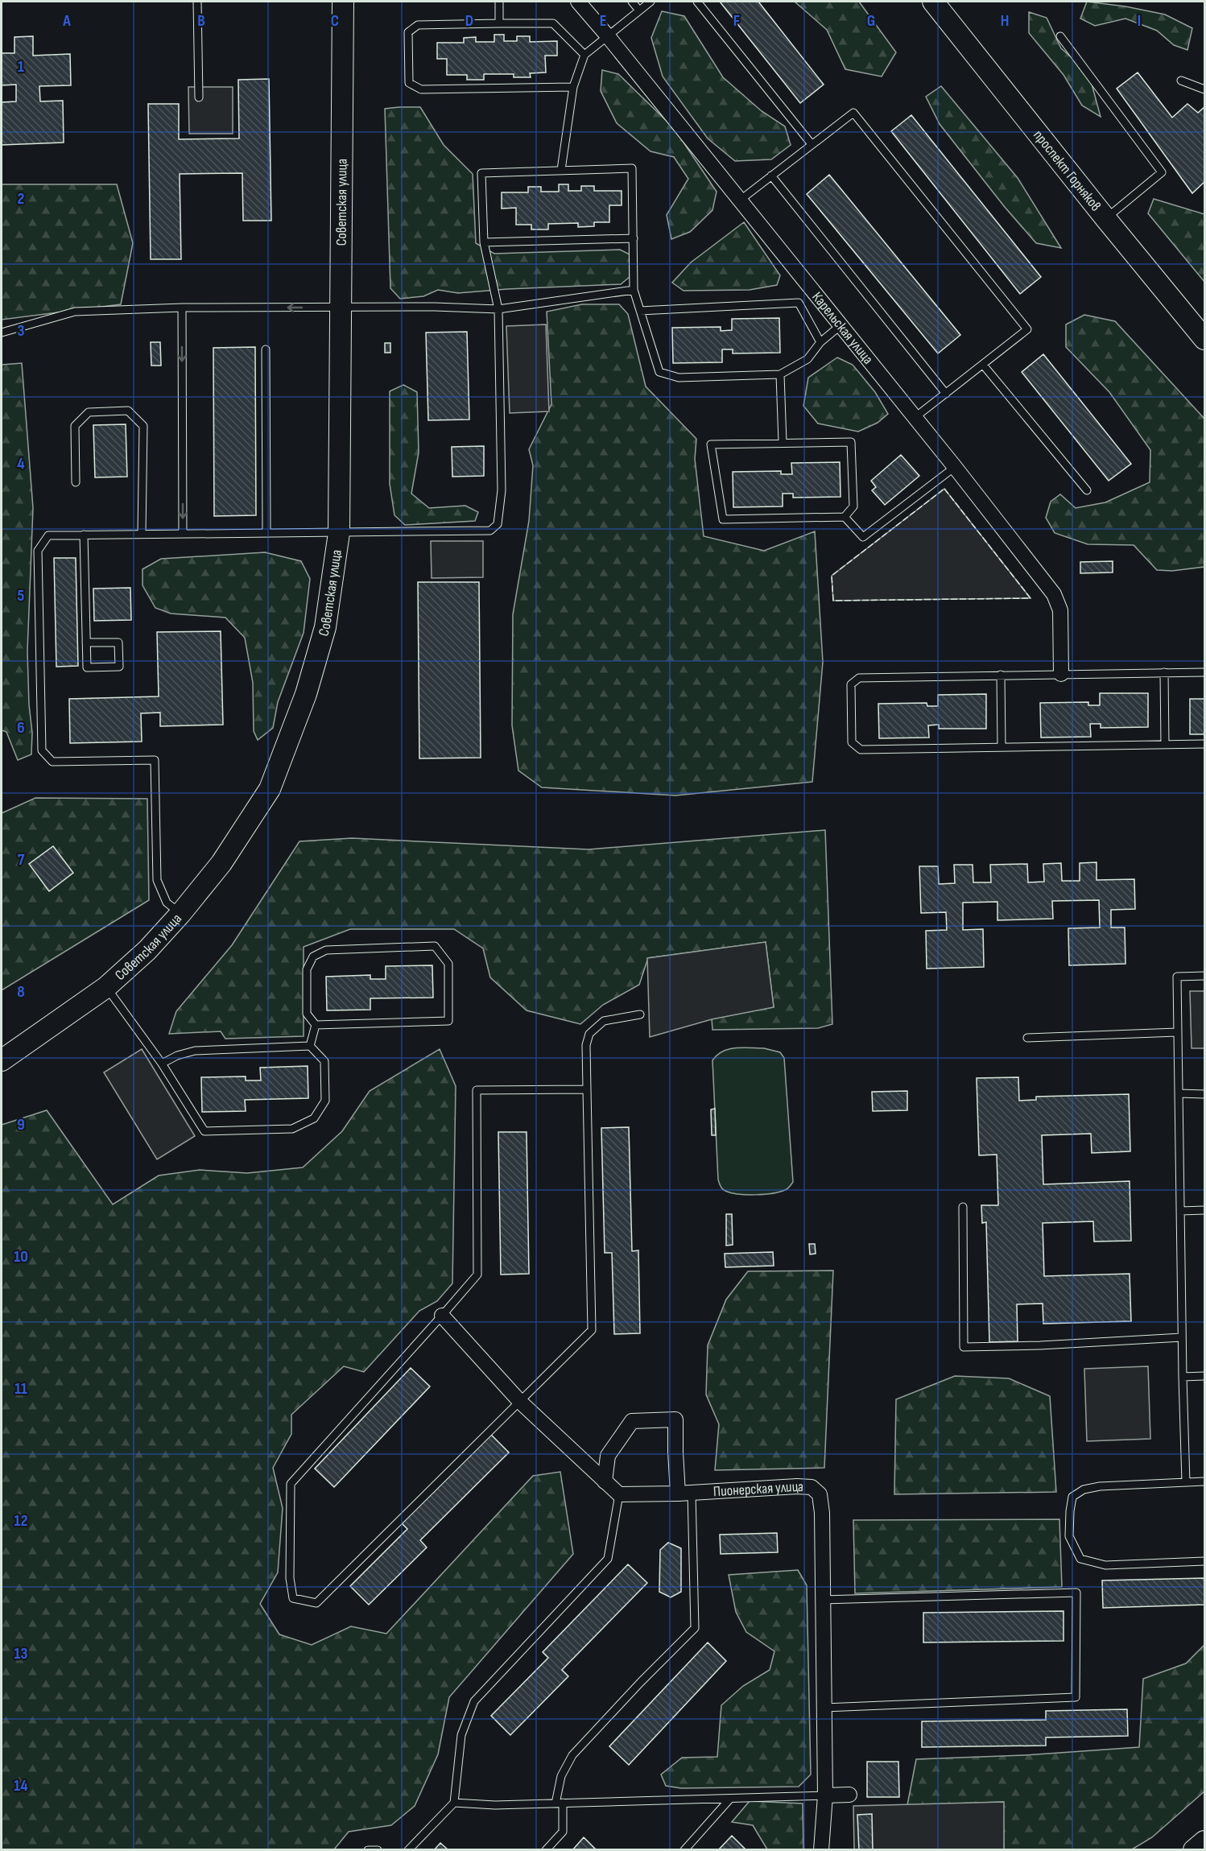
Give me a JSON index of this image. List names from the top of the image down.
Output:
{
  "streets": {
    "street": [
      "проспект Горняков",
      "Советская улица",
      "Карельская улица",
      "Пионерская улица"
    ]
  },
  "grid": {
    "columns": [
      "A",
      "B",
      "C",
      "D",
      "E",
      "F",
      "G",
      "H",
      "I"
    ],
    "rows": [
      "1",
      "2",
      "3",
      "4",
      "5",
      "6",
      "7",
      "8",
      "9",
      "10",
      "11",
      "12",
      "13",
      "14"
    ]
  }
}
